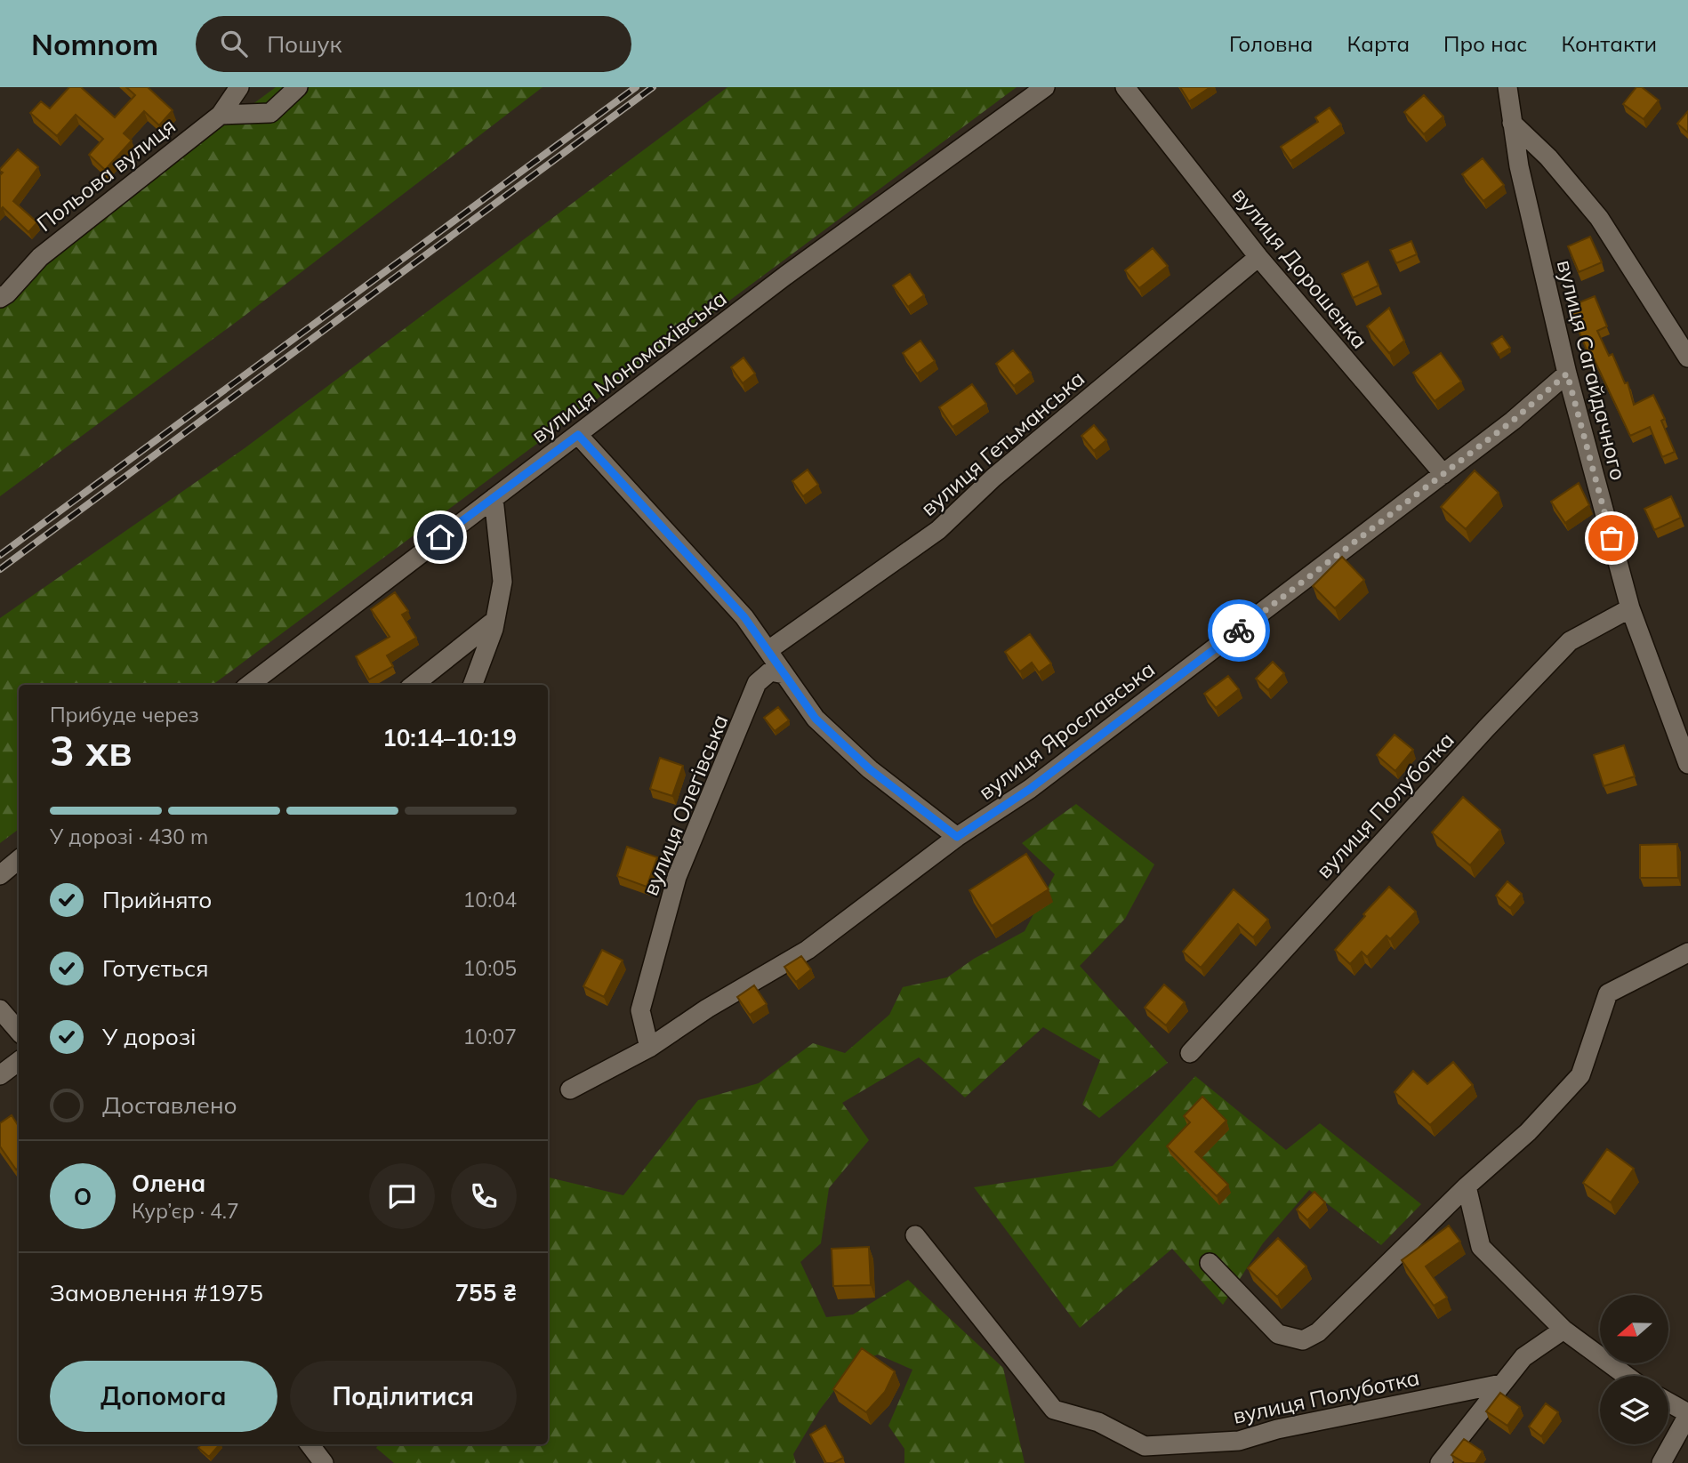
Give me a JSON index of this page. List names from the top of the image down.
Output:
{
  "streets": {
    "street": [
      "Польова вулиця",
      "вулиця Дорошенка",
      "вулиця Мономахівська",
      "вулиця Сагайдачного",
      "вулиця Гетьманська",
      "вулиця Ярославська",
      "вулиця Олегівська",
      "вулиця Полуботка"
    ]
  },
  "crossings": [
    ["вулиця Дорошенка", "вулиця Гетьманська"],
    ["вулиця Дорошенка", "вулиця Ярославська"],
    ["вулиця Сагайдачного", "вулиця Ярославська"],
    ["вулиця Сагайдачного", "вулиця Полуботка"],
    ["вулиця Ярославська", "вулиця Олегівська"]
  ],
  "north": "left",
  "page": {
    "header": "Nomnom",
    "search": "Пошук",
    "nav": [
      "Головна",
      "Карта",
      "Про нас",
      "Контакти"
    ],
    "heading": ["3 хв", "Прибуде через", "10:14–10:19"],
    "panel": [
      "Олена",
      "Кур’єр · 4.7",
      "Замовлення #1975",
      "755 ₴"
    ],
    "bar": "У дорозі · 430 m",
    "list": [
      ["Прийнято", "10:04"],
      ["Готується", "10:05"],
      ["У дорозі", "10:07"],
      "Доставлено"
    ],
    "round": "О",
    "buttons": ["Допомога", "Поділитися"]
  }
}
